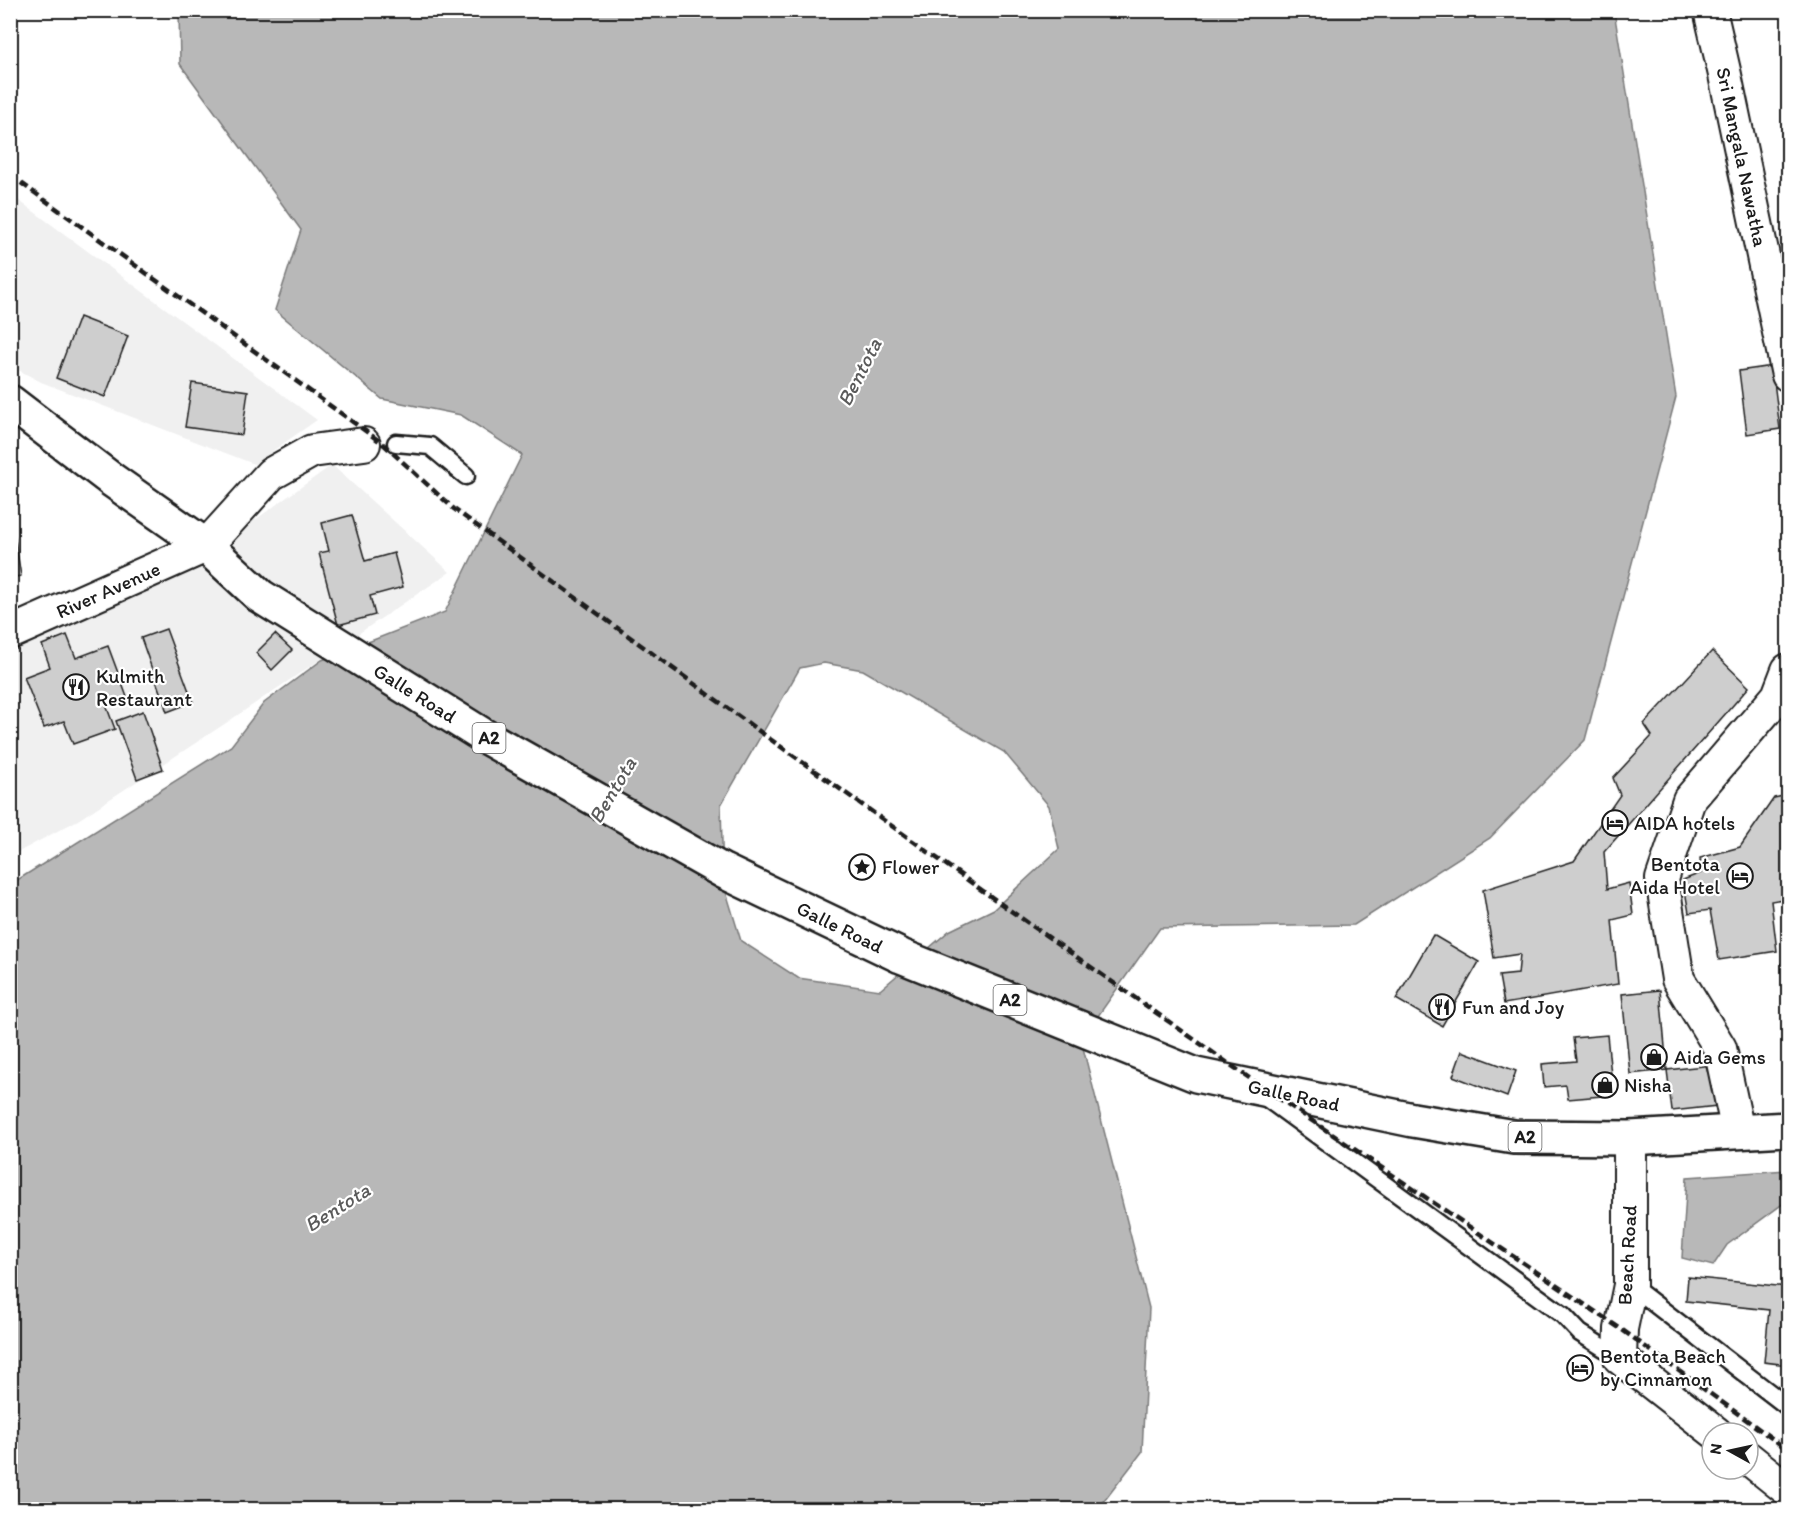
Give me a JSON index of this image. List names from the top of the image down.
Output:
{
  "streets": {
    "highway": ["Galle Road", "A2"],
    "street": ["Sri Mangala Nawatha", "River Avenue", "Beach Road"]
  },
  "crossings": [
    ["River Avenue", "Galle Road"],
    ["Galle Road", "Beach Road"]
  ],
  "water": ["Bentota"],
  "places": {
    "restaurant": ["Kulmith Restaurant", "Fun and Joy"],
    "hotel": ["AIDA hotels", "Bentota Aida Hotel", "Bentota Beach by Cinnamon"],
    "place": ["Flower"],
    "shop": ["Aida Gems", "Nisha"]
  },
  "north": "left"
}
